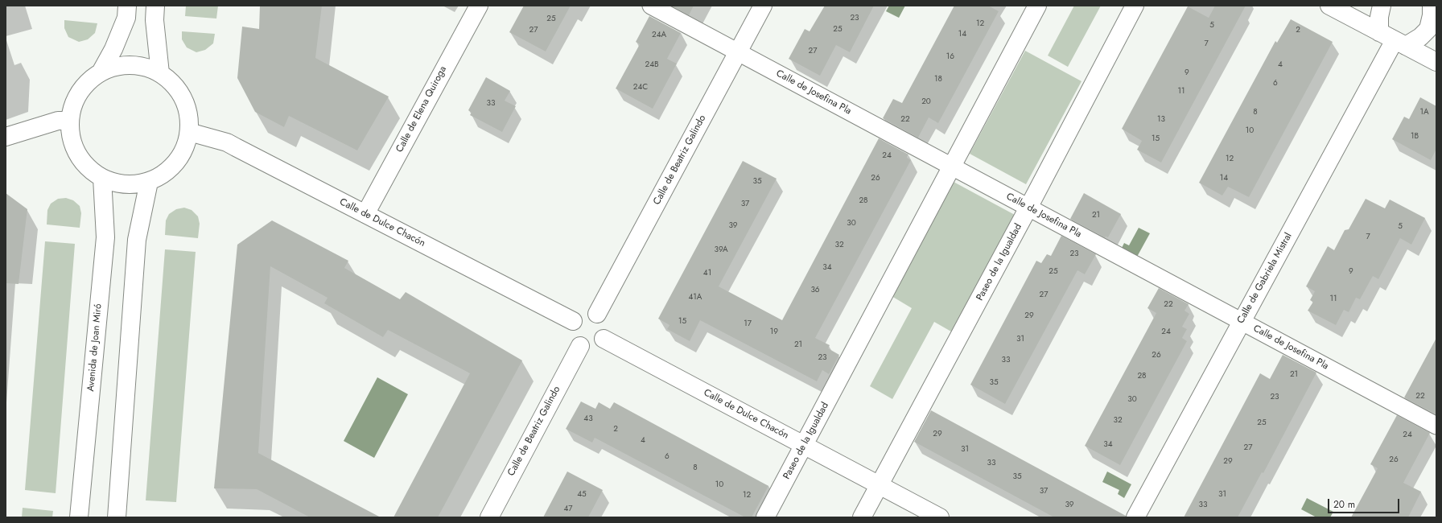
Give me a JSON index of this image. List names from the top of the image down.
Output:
{
  "streets": {
    "street": [
      "Calle de Josefina Pla",
      "Calle de Elena Quiroga",
      "Calle de Beatriz Galindo",
      "Calle de Dulce Chacón",
      "Paseo de la Igualdad",
      "Calle de Gabriela Mistral",
      "Avenida de Joan Miró"
    ]
  },
  "crossings": [
    ["Calle de Josefina Pla", "Calle de Beatriz Galindo"],
    ["Calle de Josefina Pla", "Paseo de la Igualdad"],
    ["Calle de Josefina Pla", "Calle de Gabriela Mistral"],
    ["Calle de Elena Quiroga", "Calle de Dulce Chacón"],
    ["Calle de Beatriz Galindo", "Calle de Dulce Chacón"],
    ["Calle de Dulce Chacón", "Paseo de la Igualdad"]
  ],
  "house_numbers": [
    "23",
    "25",
    "12",
    "5",
    "25",
    "27",
    "2",
    "14",
    "24A",
    "7",
    "27",
    "16",
    "24B",
    "4",
    "9",
    "18",
    "6",
    "24C",
    "11",
    "20",
    "33",
    "8",
    "1A",
    "22",
    "13",
    "10",
    "1B",
    "15",
    "24",
    "12",
    "26",
    "14",
    "35",
    "28",
    "37",
    "21",
    "30",
    "39",
    "5",
    "7",
    "32",
    "39A",
    "23",
    "34",
    "25",
    "9",
    "41",
    "36",
    "27",
    "41A",
    "11",
    "22",
    "29",
    "15",
    "17",
    "19",
    "24",
    "31",
    "21",
    "26",
    "23",
    "33",
    "21",
    "28",
    "35",
    "22",
    "23",
    "30",
    "43",
    "32",
    "25",
    "2",
    "29",
    "24",
    "4",
    "34",
    "27",
    "31",
    "6",
    "26",
    "29",
    "33",
    "8",
    "35",
    "10",
    "37",
    "45",
    "31",
    "12",
    "39",
    "33",
    "47"
  ],
  "scale_bar": "20 m"
}
